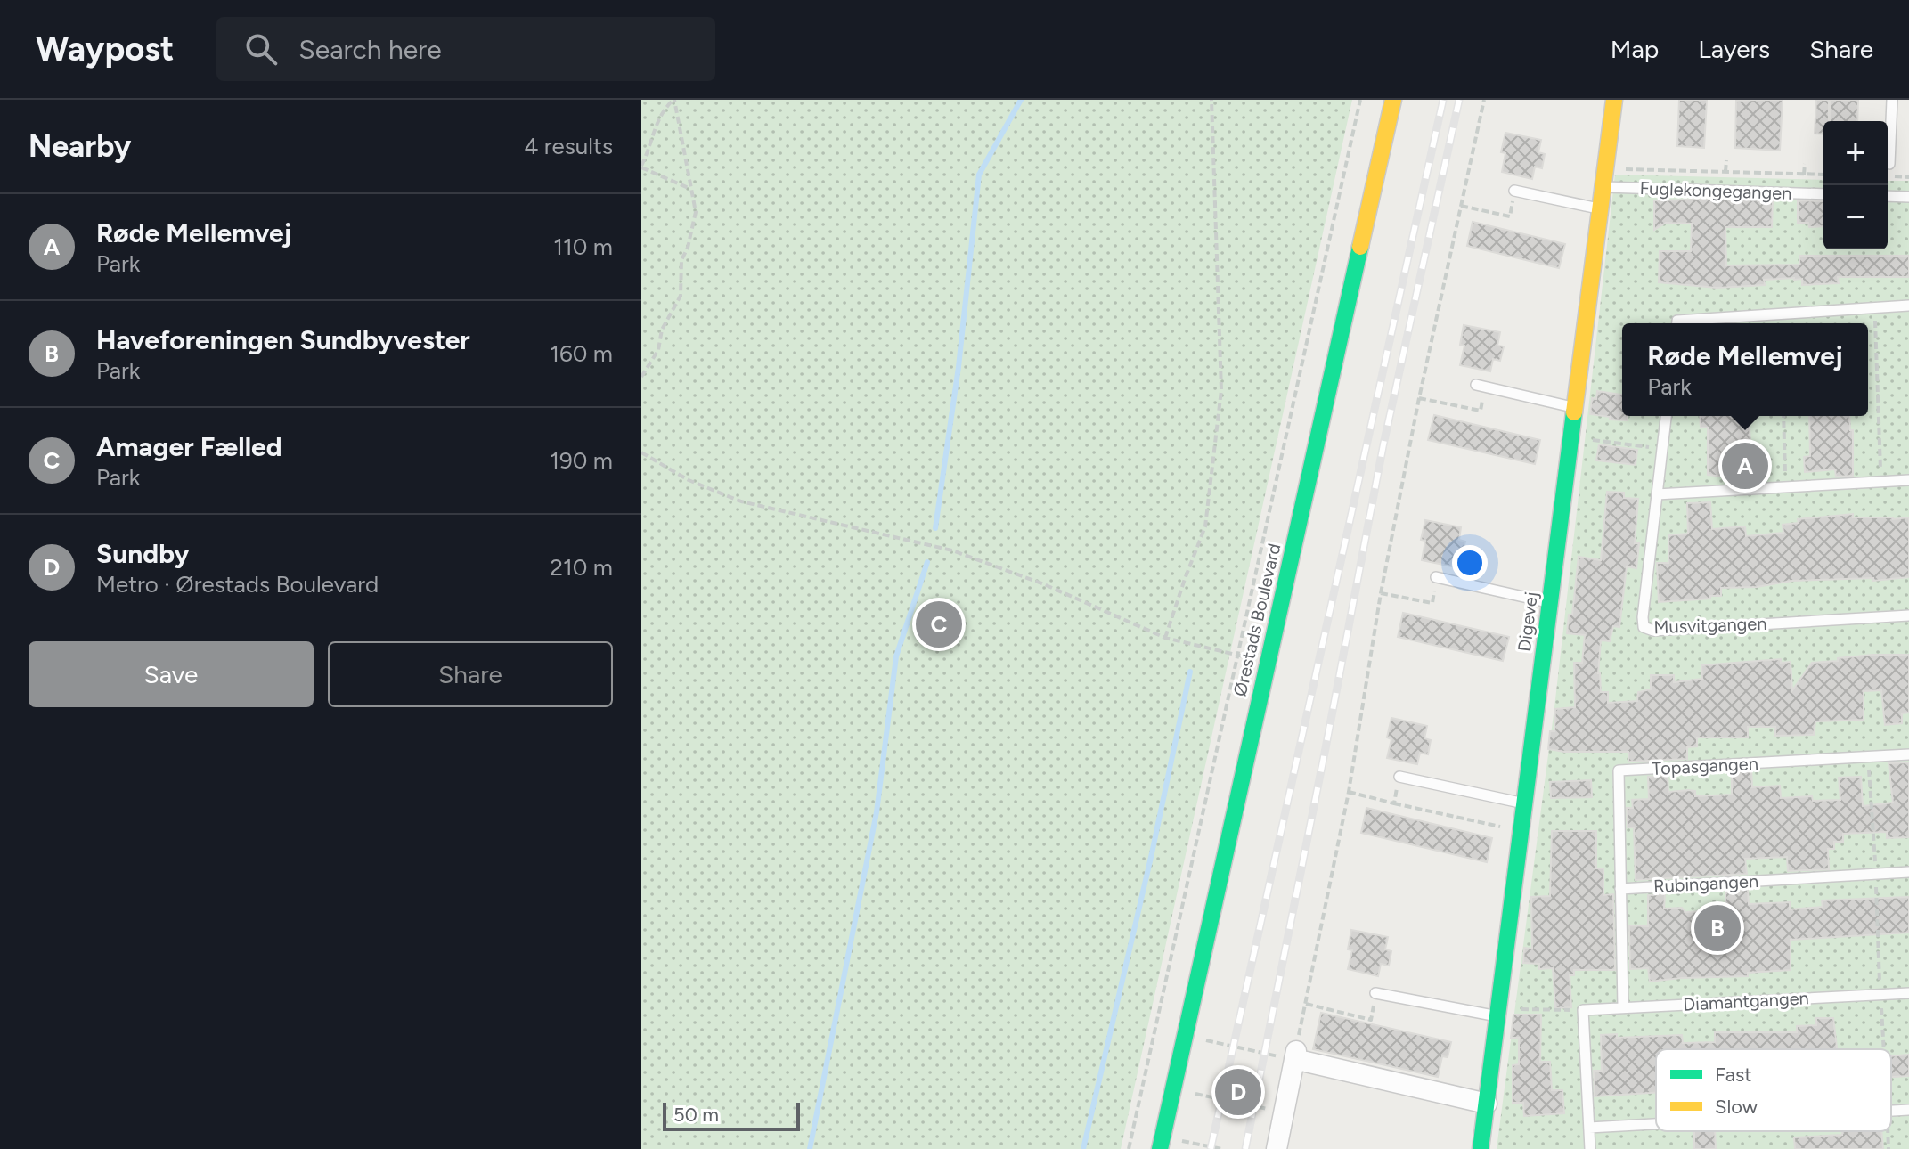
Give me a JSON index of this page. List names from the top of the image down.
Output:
{
  "streets": {
    "street": ["Ørestads Boulevard", "Digevej"],
    "lane": [
      "Fuglekongegangen",
      "Musvitgangen",
      "Topasgangen",
      "Rubingangen",
      "Diamantgangen"
    ]
  },
  "crossings": [
    ["Fuglekongegangen", "Digevej"],
    ["Topasgangen", "Rubingangen"]
  ],
  "legend": ["Fast", "Slow"],
  "scale_bar": "50 m",
  "page": {
    "header": "Waypost",
    "search": "Search here",
    "nav": ["Map", "Layers", "Share"],
    "heading": ["Nearby", "4 results"],
    "map_buttons": ["+", "−"],
    "list": [
      {
        "mark": "A",
        "name": "Røde Mellemvej",
        "note": "Park",
        "value": "110 m"
      },
      {
        "mark": "B",
        "name": "Haveforeningen Sundbyvester",
        "note": "Park",
        "value": "160 m"
      },
      {
        "mark": "C",
        "name": "Amager Fælled",
        "note": "Park",
        "value": "190 m"
      },
      {
        "mark": "D",
        "name": "Sundby",
        "note": "Metro · Ørestads Boulevard",
        "value": "210 m"
      }
    ],
    "popup": ["Røde Mellemvej", "Park"],
    "pins": [
      "A",
      "C",
      "B",
      "D"
    ],
    "buttons": ["Save", "Share"],
    "scale": "50 m"
  }
}
